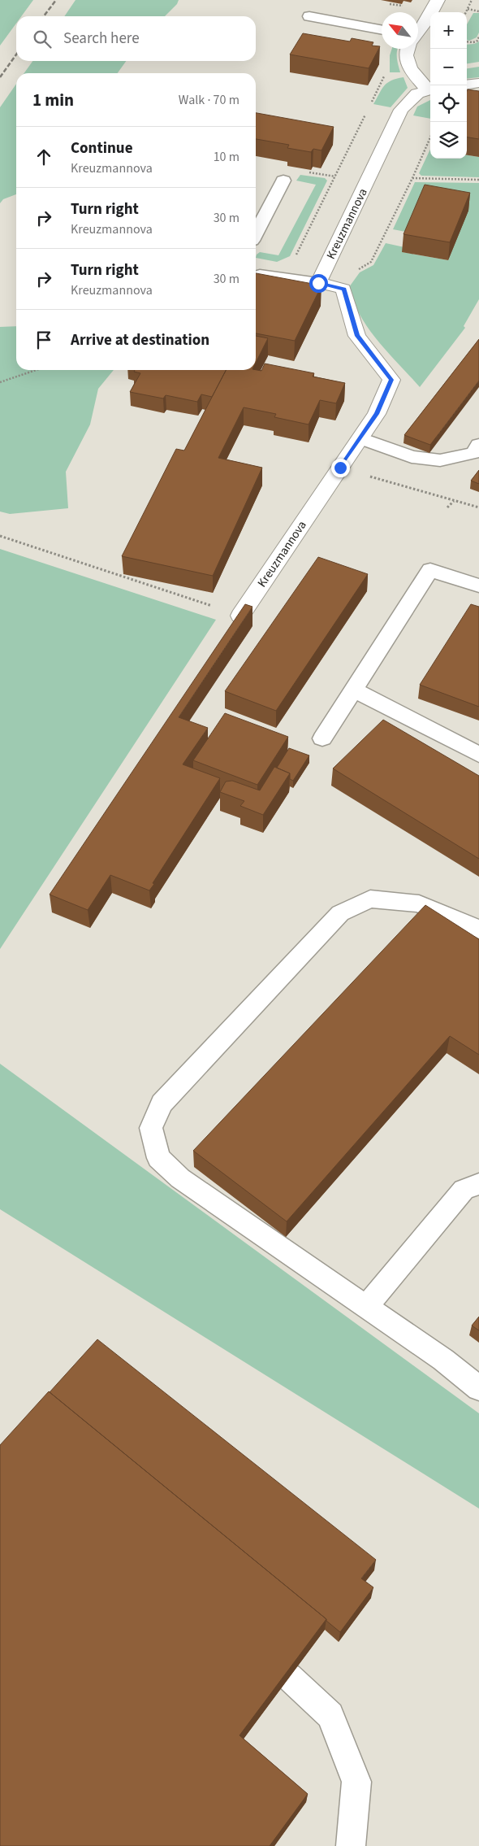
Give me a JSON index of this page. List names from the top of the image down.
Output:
{
  "streets": {
    "street": ["Kreuzmannova"]
  },
  "north": "top left",
  "page": {
    "map_buttons": ["+", "−"],
    "search": "Search here",
    "heading": ["1 min", "Walk · 70 m"],
    "list": [
      ["Continue", "Kreuzmannova", "10 m"],
      ["Turn right", "Kreuzmannova", "30 m"],
      ["Turn right", "Kreuzmannova", "30 m"],
      "Arrive at destination"
    ]
  }
}
